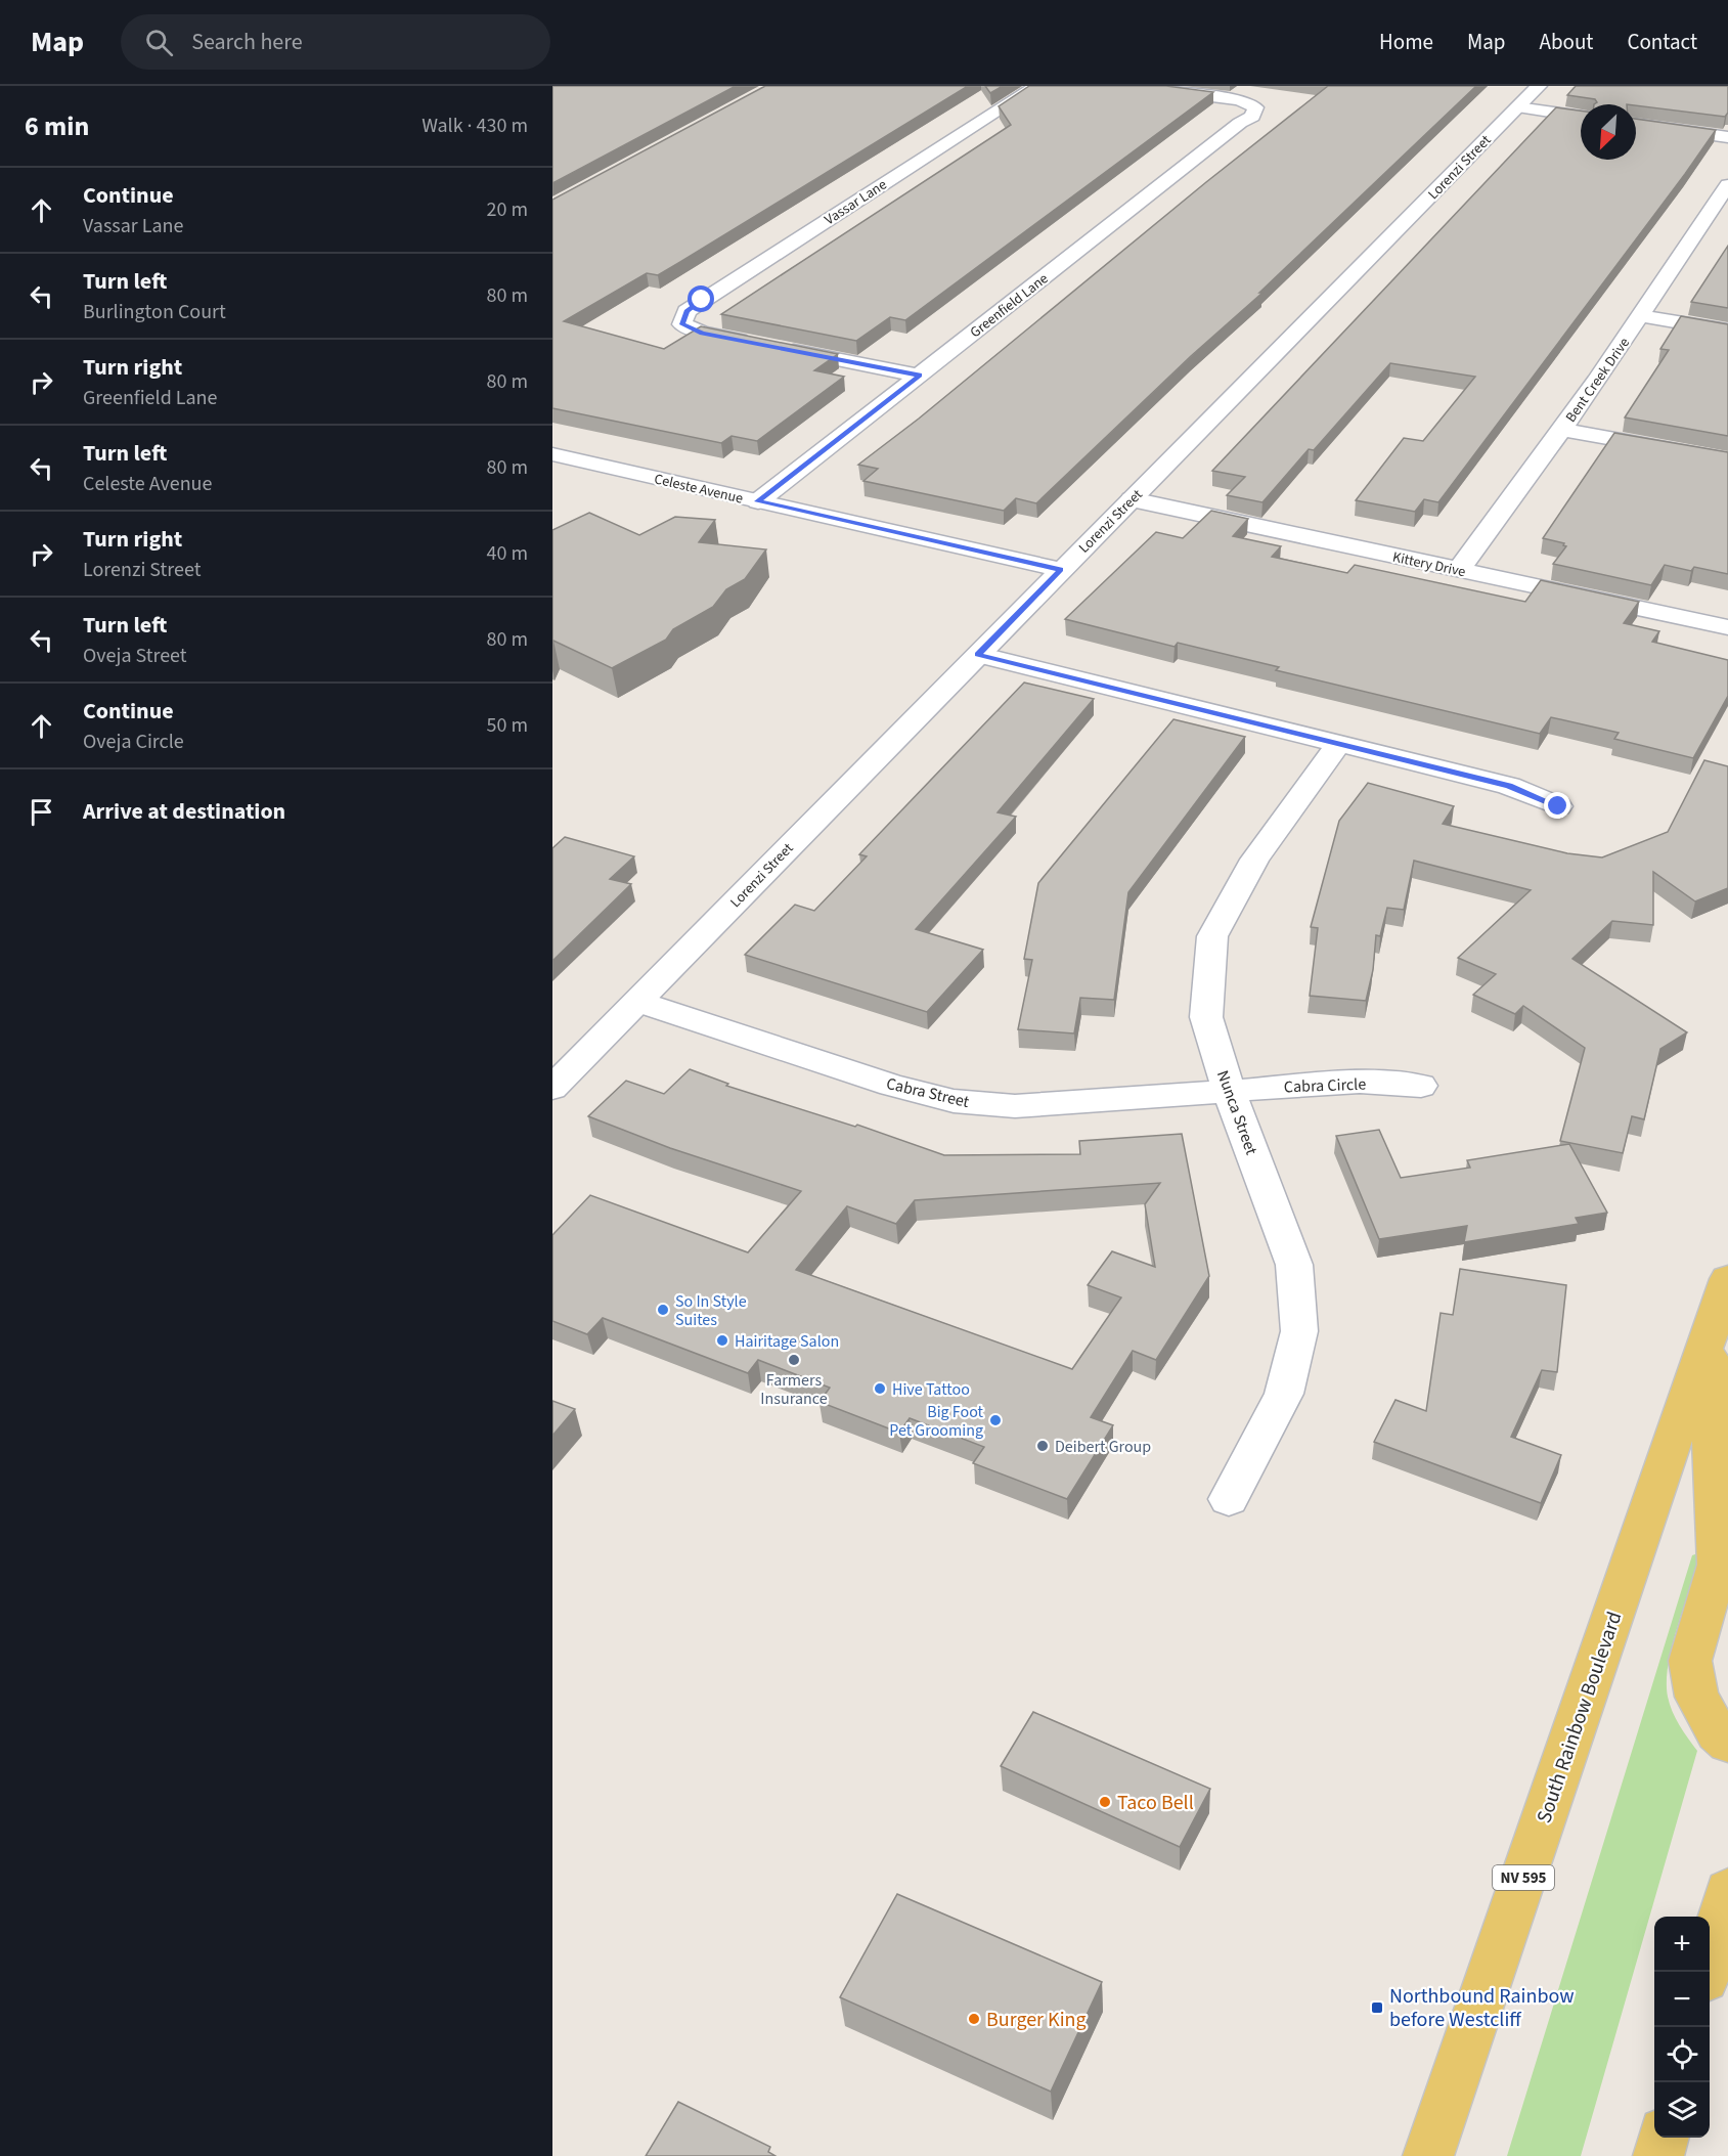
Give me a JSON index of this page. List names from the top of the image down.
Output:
{
  "streets": {
    "main road": ["South Rainbow Boulevard", "NV 595"],
    "street": [
      "Lorenzi Street",
      "Vassar Lane",
      "Greenfield Lane",
      "Bent Creek Drive",
      "Celeste Avenue",
      "Kittery Drive",
      "Cabra Circle",
      "Cabra Street",
      "Nunca Street"
    ]
  },
  "crossings": [
    ["Lorenzi Street", "Celeste Avenue"],
    ["Lorenzi Street", "Kittery Drive"],
    ["Lorenzi Street", "Cabra Street"],
    ["Greenfield Lane", "Celeste Avenue"],
    ["Bent Creek Drive", "Kittery Drive"],
    ["Cabra Circle", "Cabra Street"],
    ["Cabra Circle", "Nunca Street"],
    ["Cabra Street", "Nunca Street"]
  ],
  "places": {
    "other": [
      "So In Style Suites",
      "Hairitage Salon",
      "Farmers Insurance",
      "Hive Tattoo",
      "Big Foot Pet Grooming",
      "Deibert Group",
      "Taco Bell",
      "Burger King"
    ],
    "transit": ["Northbound Rainbow before Westcliff"]
  },
  "north": "bottom left",
  "page": {
    "header": "Map",
    "search": "Search here",
    "nav": [
      "Home",
      "Map",
      "About",
      "Contact"
    ],
    "heading": ["6 min", "Walk · 430 m"],
    "list": [
      ["Continue", "Vassar Lane", "20 m"],
      ["Turn left", "Burlington Court", "80 m"],
      ["Turn right", "Greenfield Lane", "80 m"],
      ["Turn left", "Celeste Avenue", "80 m"],
      ["Turn right", "Lorenzi Street", "40 m"],
      ["Turn left", "Oveja Street", "80 m"],
      ["Continue", "Oveja Circle", "50 m"],
      "Arrive at destination"
    ],
    "map_buttons": ["+", "−"]
  }
}
